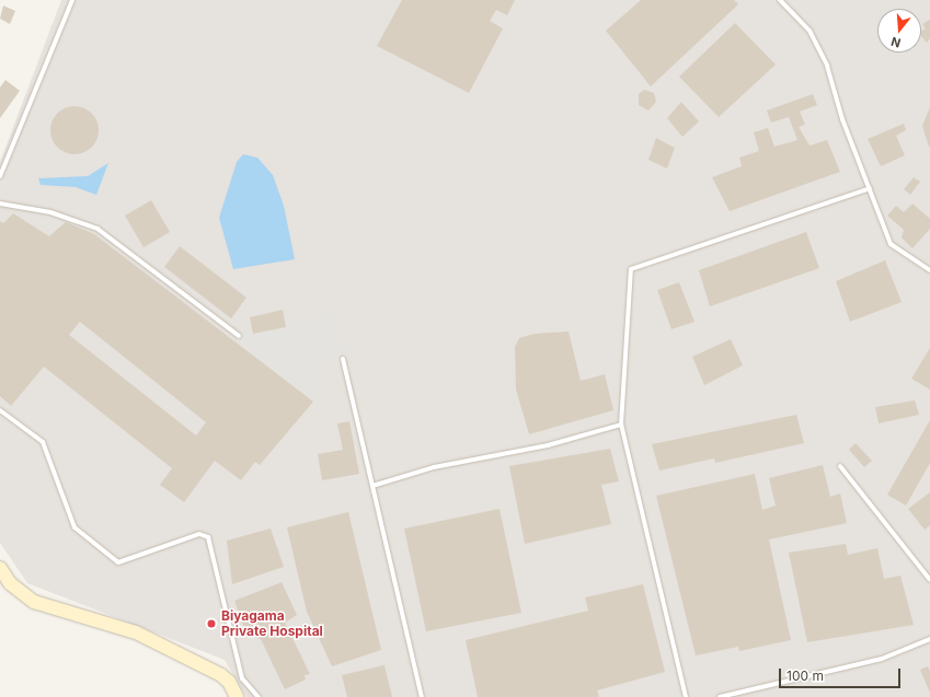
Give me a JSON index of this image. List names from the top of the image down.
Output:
{
  "places": ["Biyagama Private Hospital"],
  "scale_bar": "100 m",
  "north": "bottom"
}
